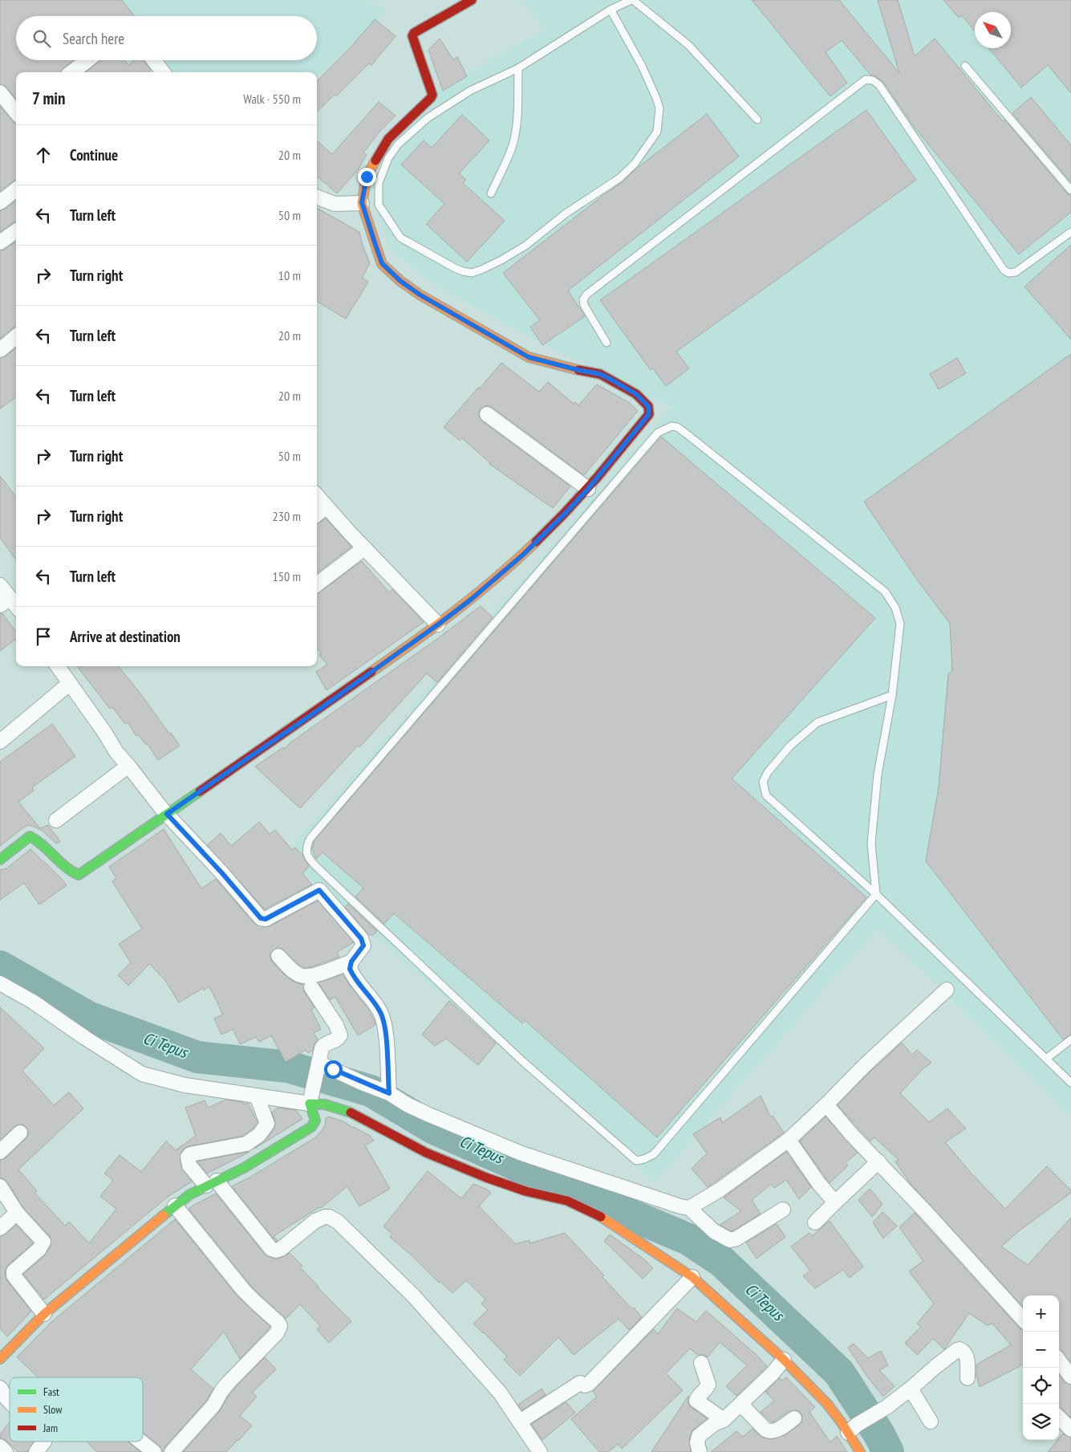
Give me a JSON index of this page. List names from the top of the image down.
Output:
{
  "water": ["Ci Tepus"],
  "legend": ["Fast", "Slow", "Jam"],
  "north": "top left",
  "page": {
    "search": "Search here",
    "heading": ["7 min", "Walk · 550 m"],
    "list": [
      ["Continue", "20 m"],
      ["Turn left", "50 m"],
      ["Turn right", "10 m"],
      ["Turn left", "20 m"],
      ["Turn left", "20 m"],
      ["Turn right", "50 m"],
      ["Turn right", "230 m"],
      ["Turn left", "150 m"],
      "Arrive at destination"
    ],
    "map_buttons": ["+", "−"]
  }
}
